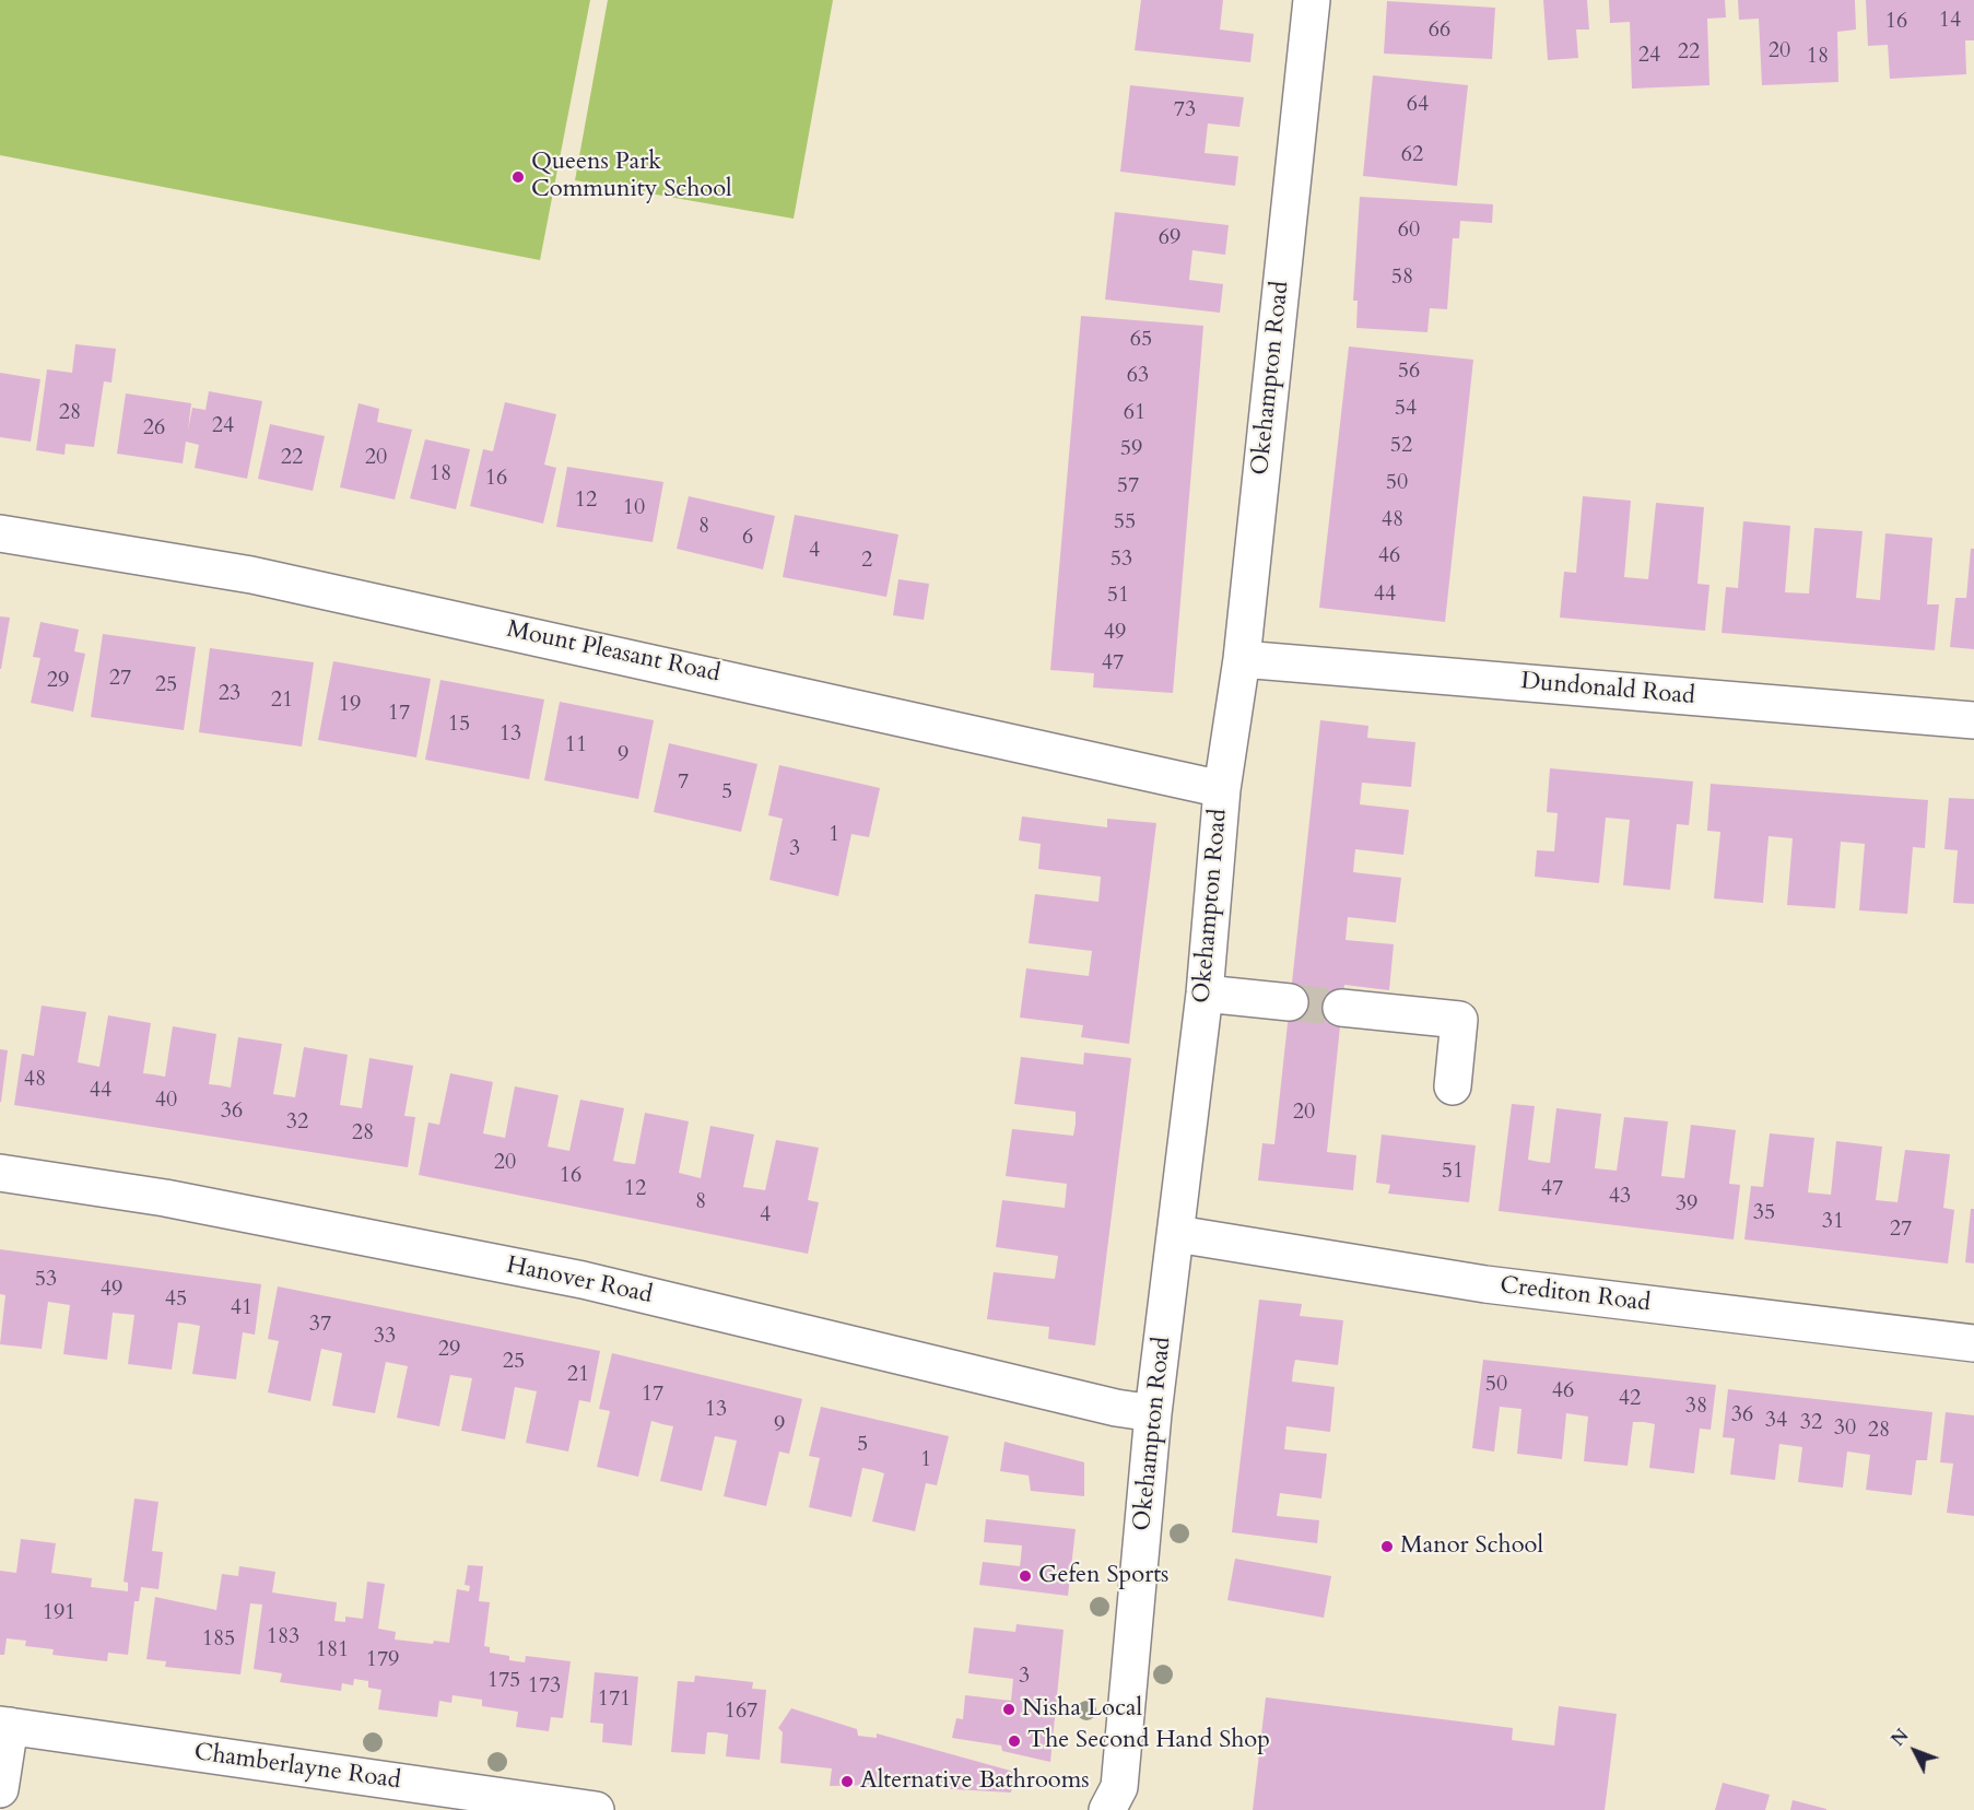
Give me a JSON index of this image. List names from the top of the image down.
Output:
{
  "streets": {
    "street": [
      "Okehampton Road",
      "Mount Pleasant Road",
      "Dundonald Road",
      "Hanover Road",
      "Crediton Road",
      "Chamberlayne Road"
    ]
  },
  "crossings": [
    ["Okehampton Road", "Mount Pleasant Road"],
    ["Okehampton Road", "Dundonald Road"],
    ["Okehampton Road", "Hanover Road"],
    ["Okehampton Road", "Crediton Road"]
  ],
  "places": [
    "Queens Park Community School",
    "Manor School",
    "Gefen Sports",
    "Nisha Local",
    "The Second Hand Shop",
    "Alternative Bathrooms"
  ],
  "house_numbers": [
    "14",
    "16",
    "66",
    "20",
    "22",
    "24",
    "18",
    "64",
    "73",
    "62",
    "60",
    "69",
    "58",
    "65",
    "56",
    "63",
    "54",
    "28",
    "61",
    "24",
    "26",
    "52",
    "59",
    "22",
    "20",
    "18",
    "16",
    "50",
    "57",
    "12",
    "10",
    "48",
    "55",
    "8",
    "6",
    "4",
    "46",
    "53",
    "2",
    "44",
    "51",
    "49",
    "47",
    "27",
    "29",
    "25",
    "23",
    "21",
    "19",
    "17",
    "15",
    "13",
    "11",
    "9",
    "7",
    "5",
    "1",
    "3",
    "48",
    "44",
    "40",
    "36",
    "20",
    "32",
    "28",
    "20",
    "51",
    "16",
    "12",
    "47",
    "43",
    "8",
    "39",
    "35",
    "4",
    "31",
    "27",
    "53",
    "49",
    "45",
    "41",
    "37",
    "33",
    "29",
    "25",
    "21",
    "50",
    "46",
    "17",
    "42",
    "38",
    "13",
    "36",
    "34",
    "32",
    "9",
    "30",
    "28",
    "5",
    "1",
    "191",
    "183",
    "185",
    "181",
    "179",
    "3",
    "175",
    "173",
    "171",
    "167"
  ],
  "north": "top left"
}
